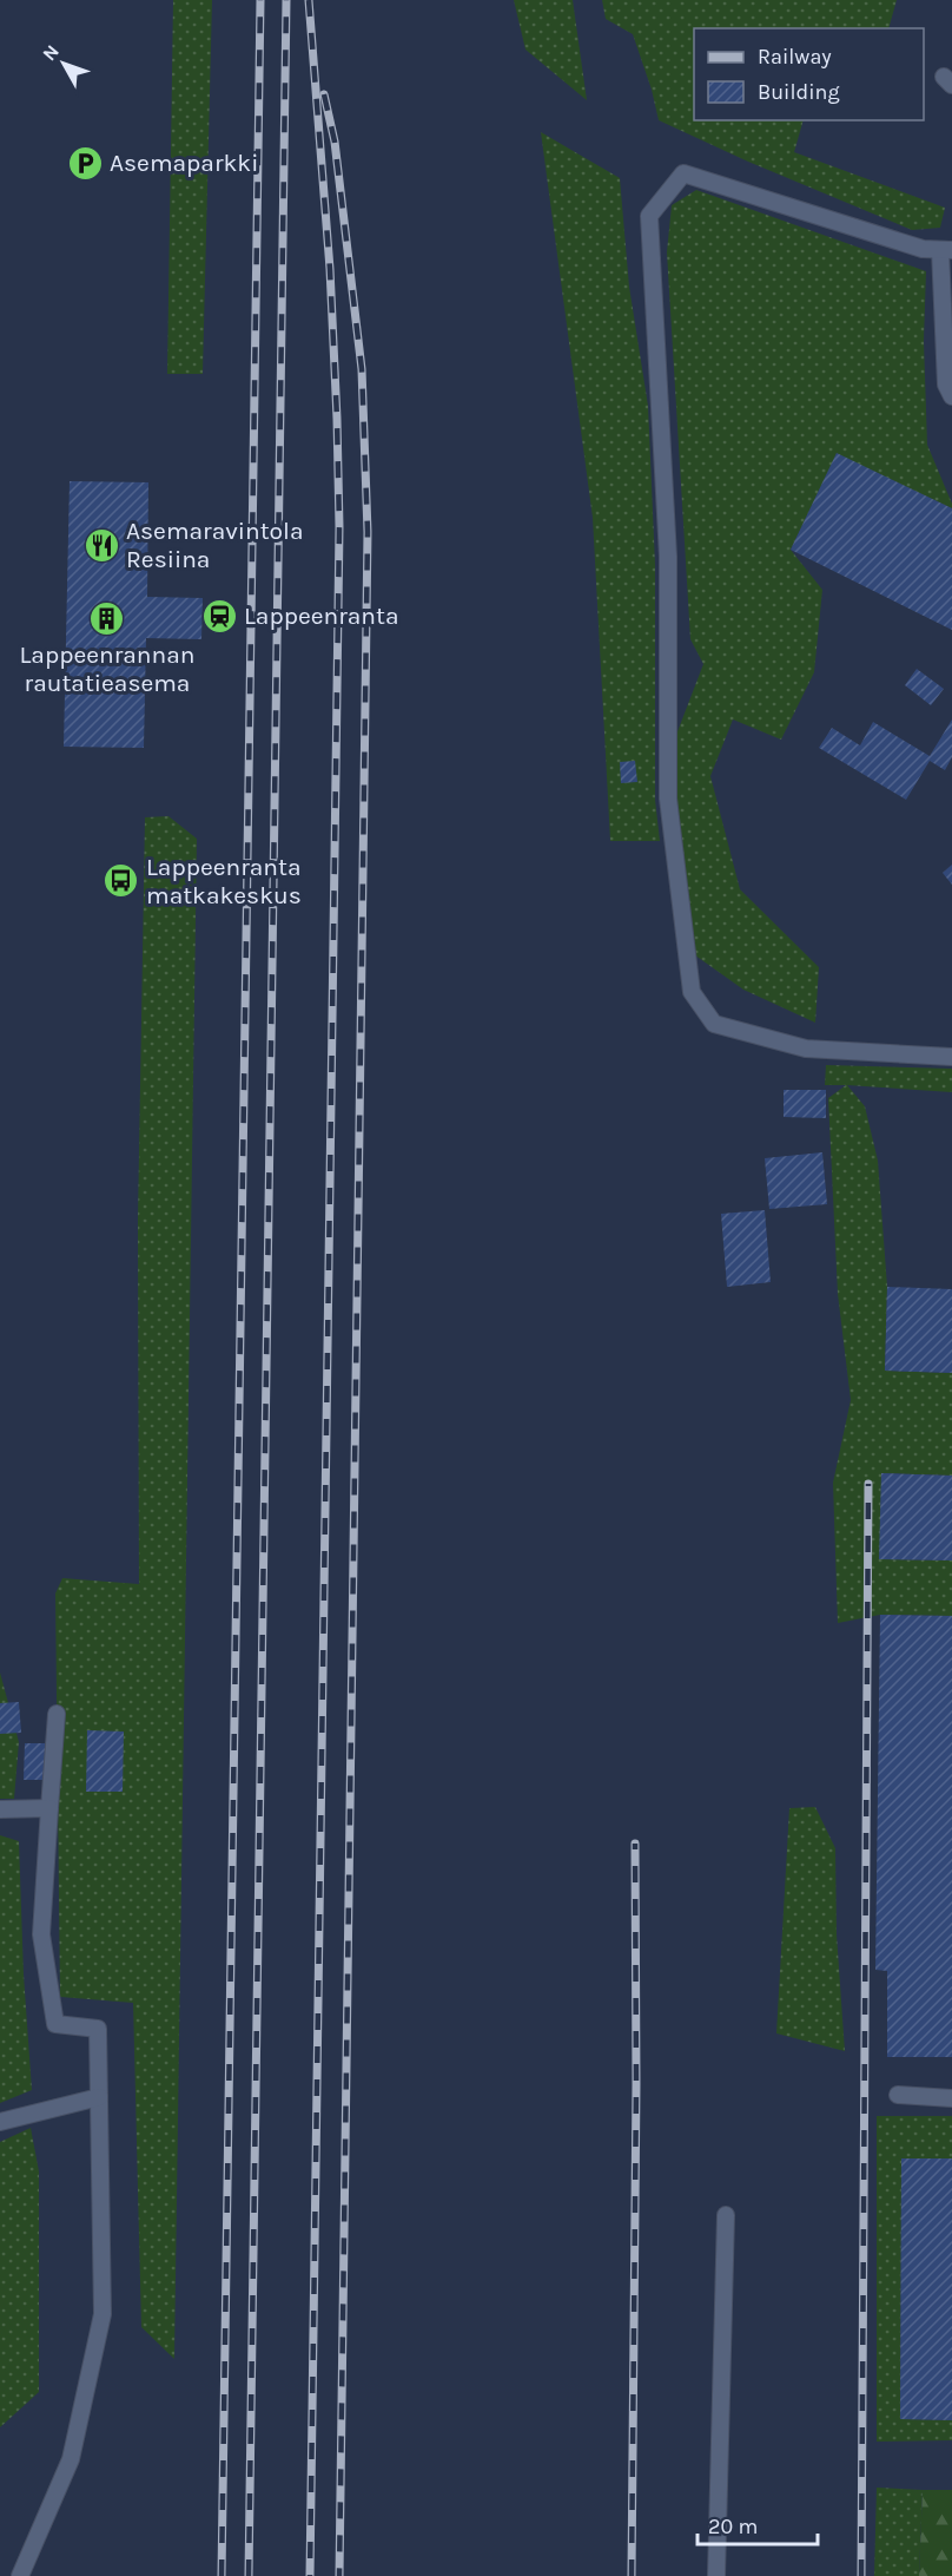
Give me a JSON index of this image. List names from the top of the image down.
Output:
{
  "places": {
    "parking": ["Asemaparkki"],
    "restaurant": ["Asemaravintola Resiina"],
    "station": ["Lappeenranta"],
    "building": ["Lappeenrannan rautatieasema"],
    "bus stop": ["Lappeenranta matkakeskus"]
  },
  "legend": ["Railway", "Building"],
  "scale_bar": "20 m",
  "north": "top left"
}
